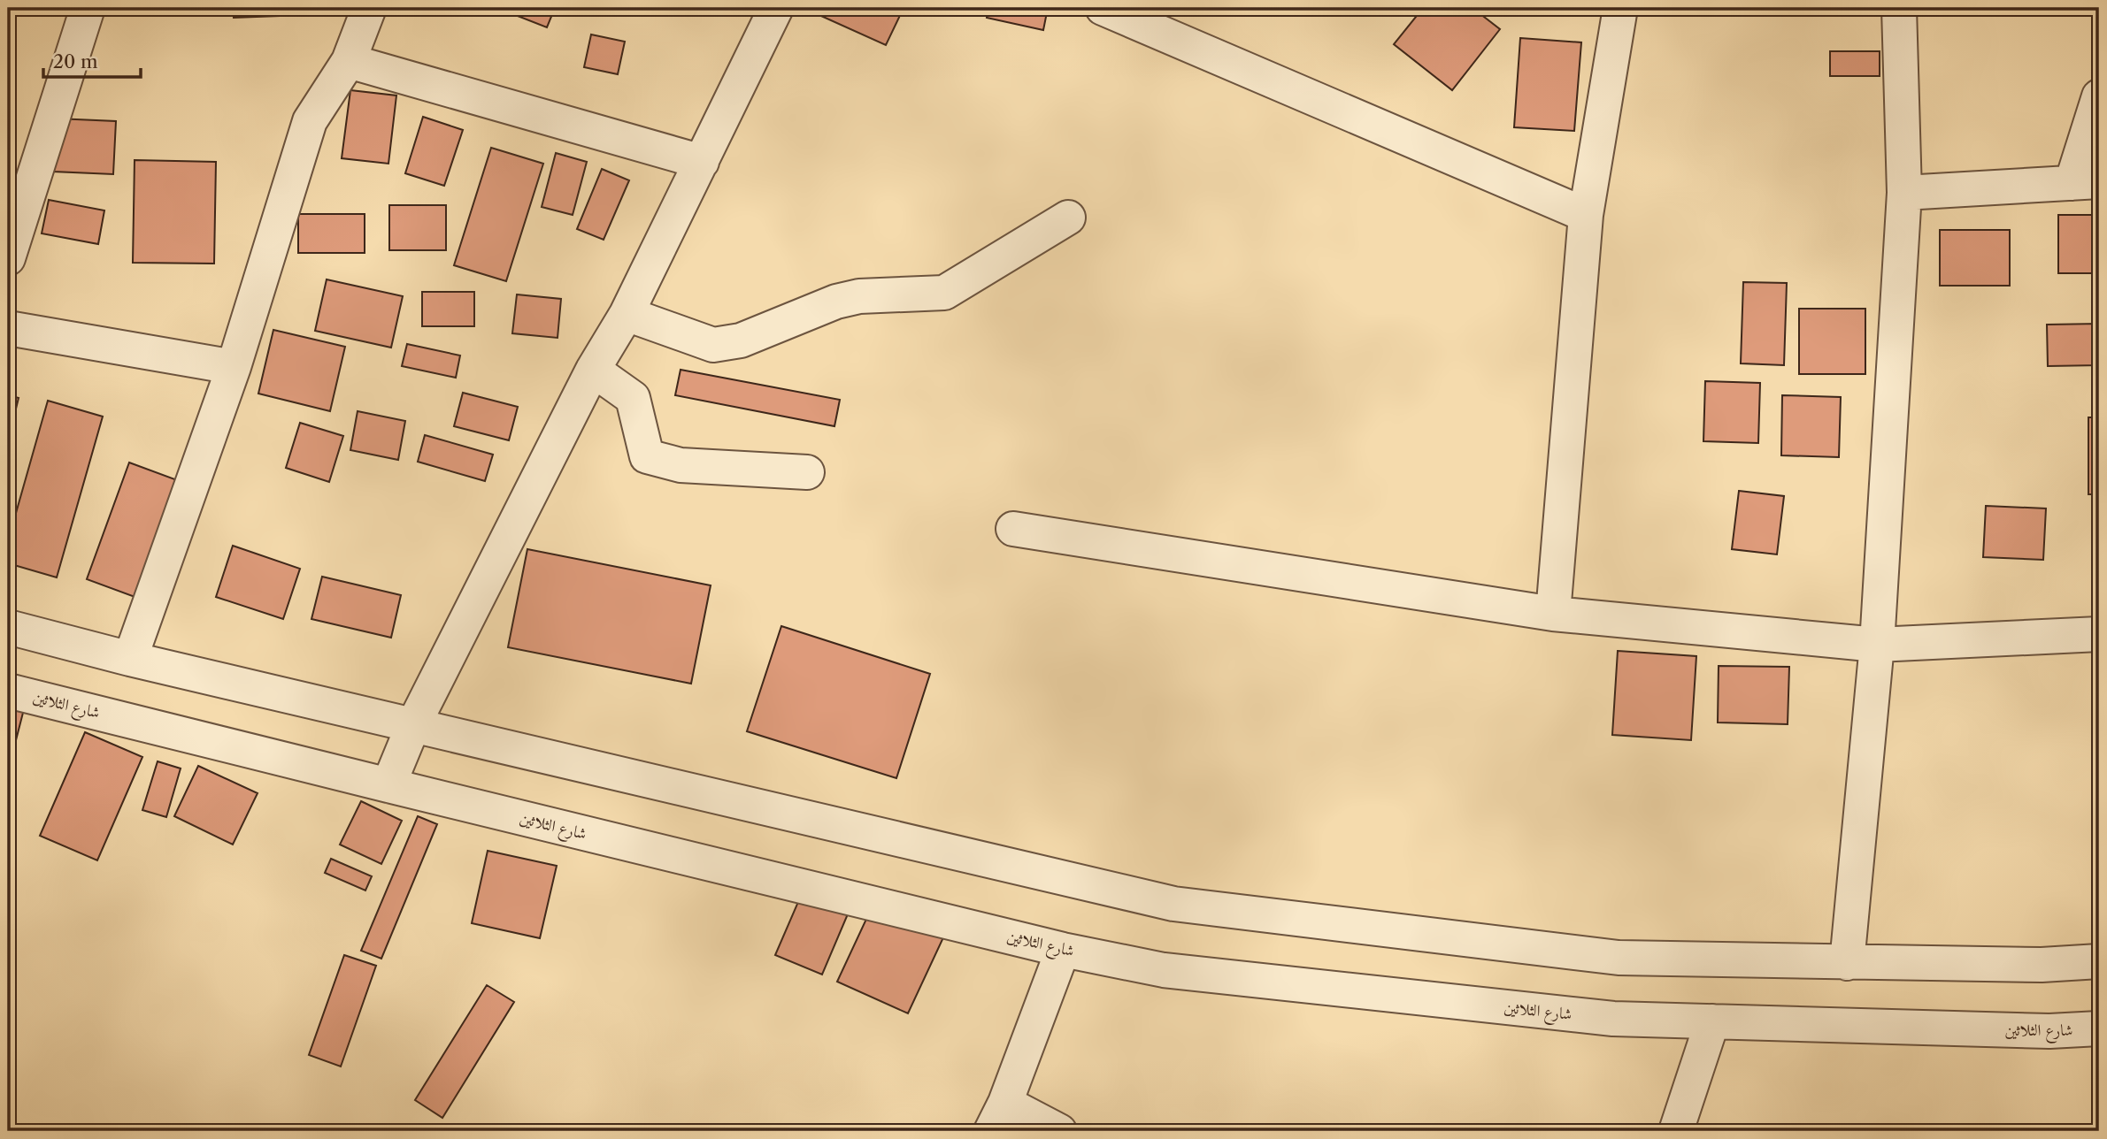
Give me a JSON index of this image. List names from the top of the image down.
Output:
{
  "streets": {
    "street": ["شارع الثلاثين"]
  },
  "scale_bar": "20 m"
}
